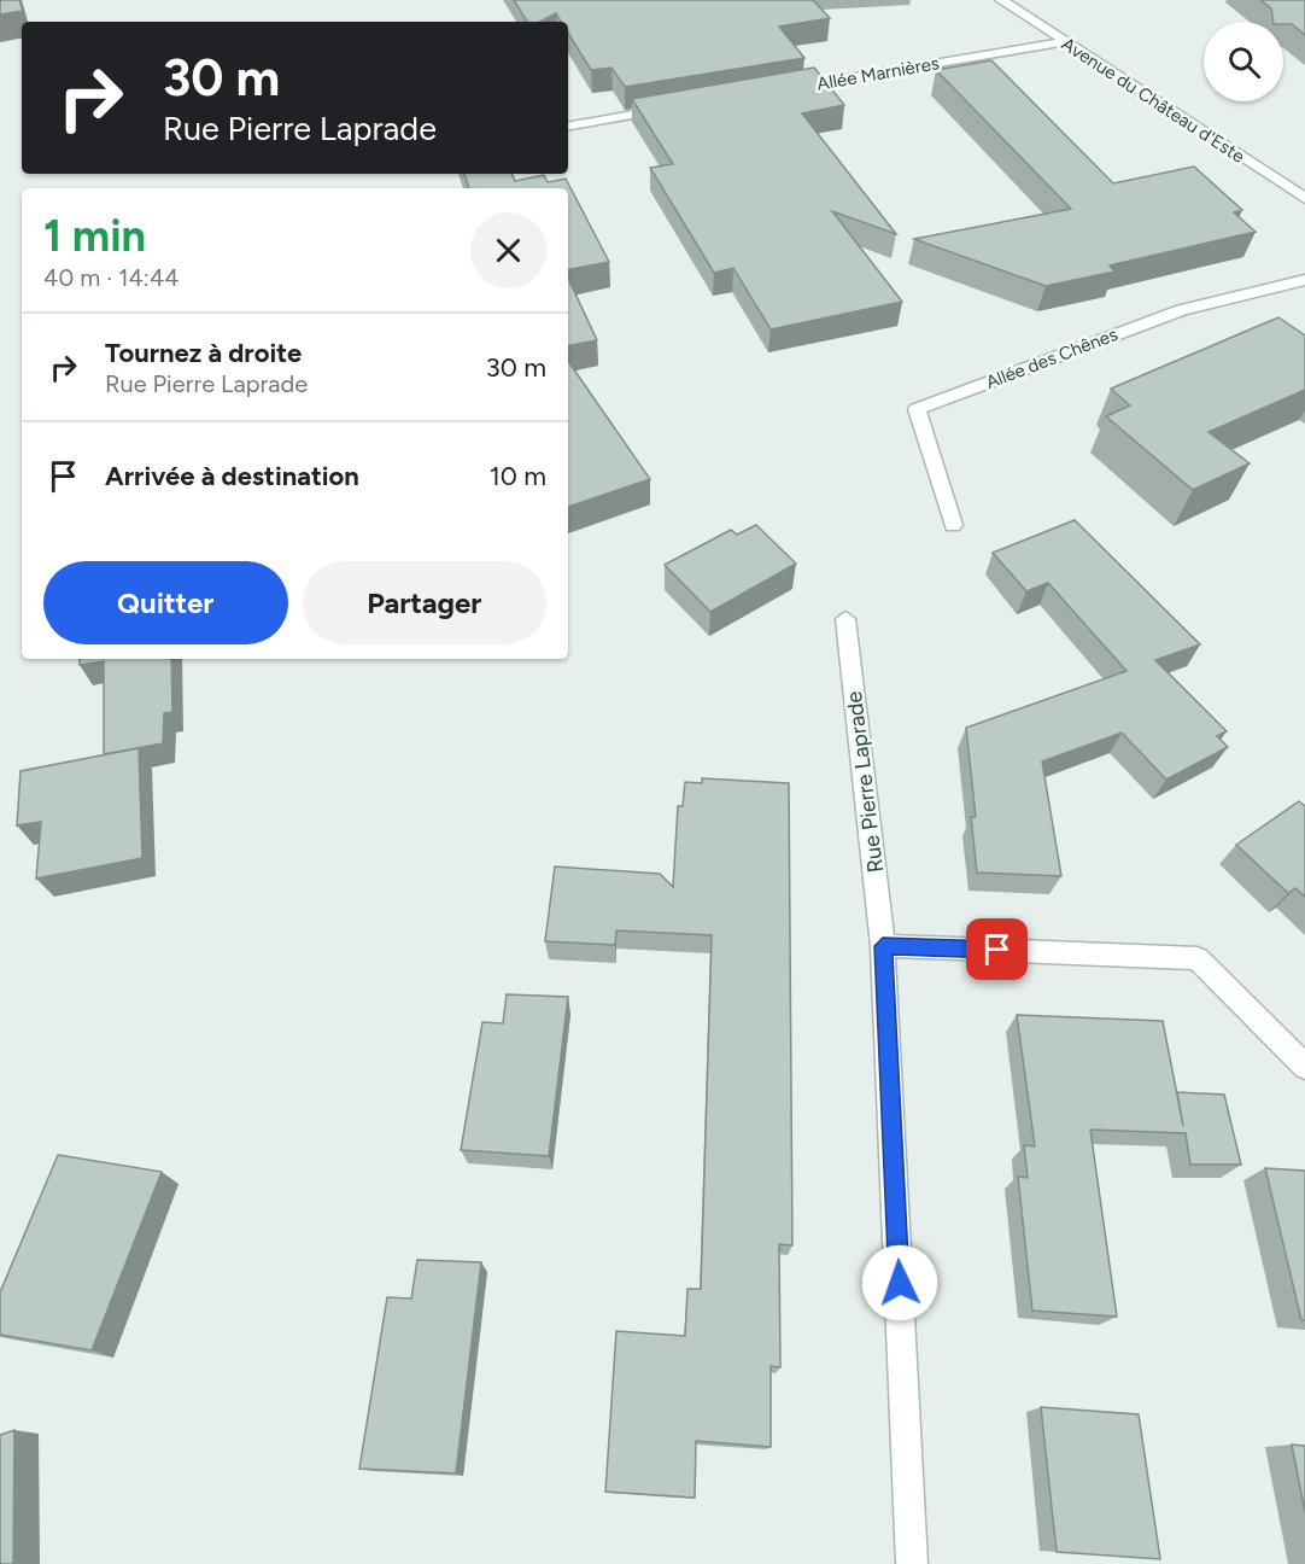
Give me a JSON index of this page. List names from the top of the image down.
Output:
{
  "streets": {
    "street": [
      "Allée Marnières",
      "Avenue du Château d'Este",
      "Allée des Chênes",
      "Rue Pierre Laprade"
    ]
  },
  "crossings": [
    ["Allée Marnières", "Avenue du Château d'Este"]
  ],
  "page": {
    "turn": ["30 m", "Rue Pierre Laprade"],
    "heading": ["1 min", "40 m · 14:44"],
    "list": [
      {
        "name": "Tournez à droite",
        "note": "Rue Pierre Laprade",
        "value": "30 m"
      },
      {
        "name": "Arrivée à destination",
        "value": "10 m"
      }
    ],
    "buttons": ["Quitter", "Partager"]
  }
}
